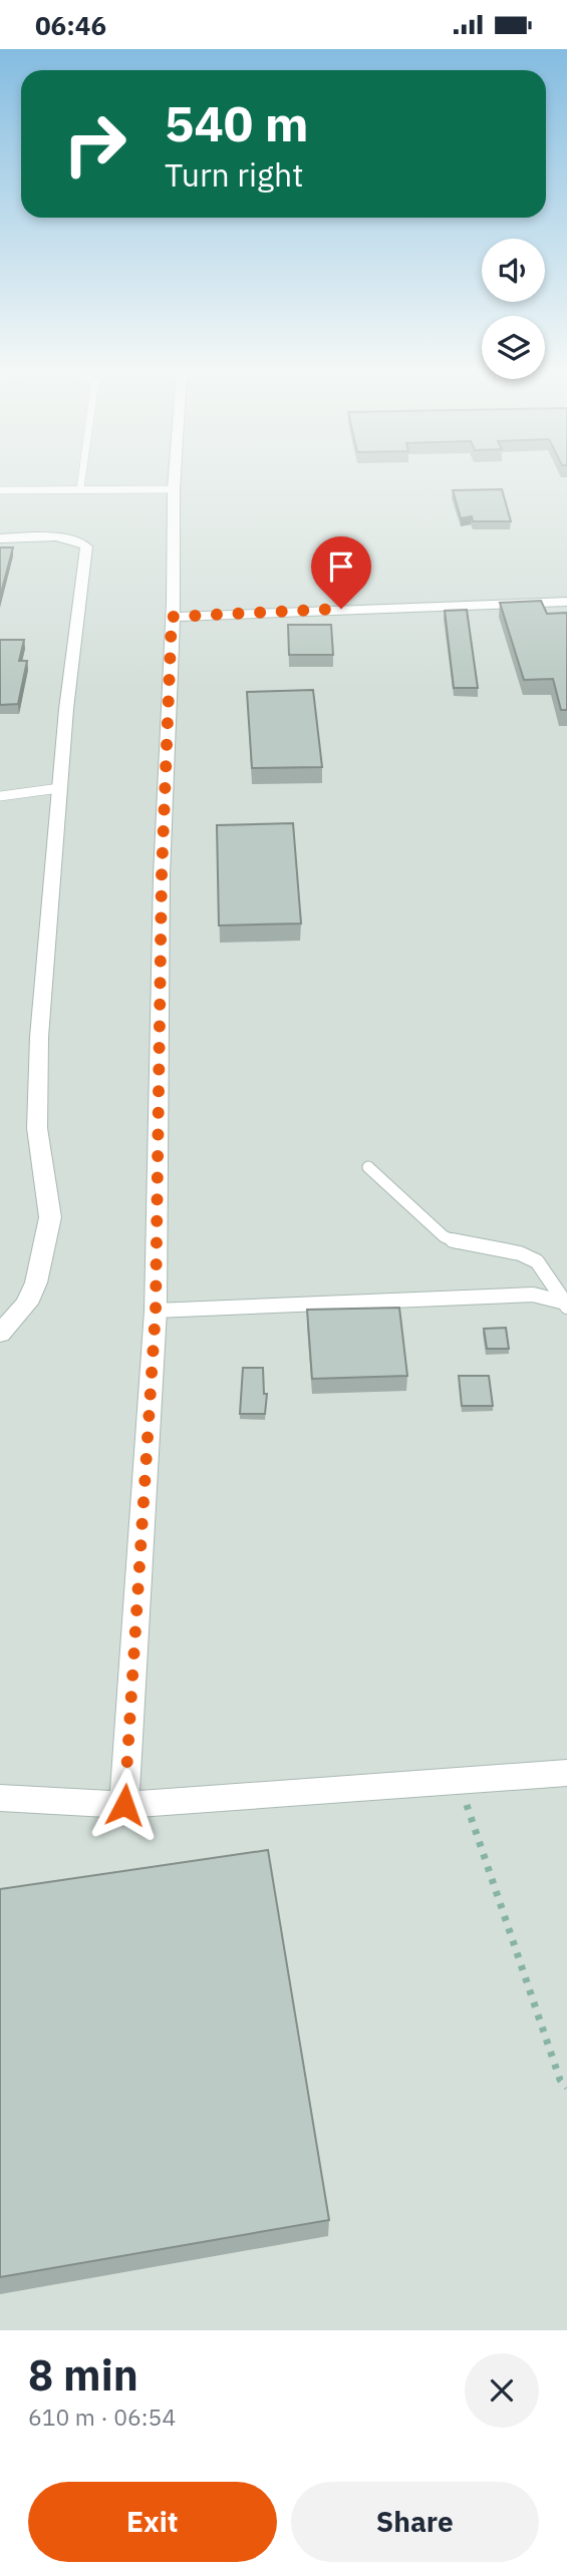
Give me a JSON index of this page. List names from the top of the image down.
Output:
{
  "page": {
    "status": "06:46",
    "turn": ["540 m", "Turn right"],
    "heading": ["8 min", "610 m · 06:54"],
    "buttons": ["Exit", "Share"]
  }
}
